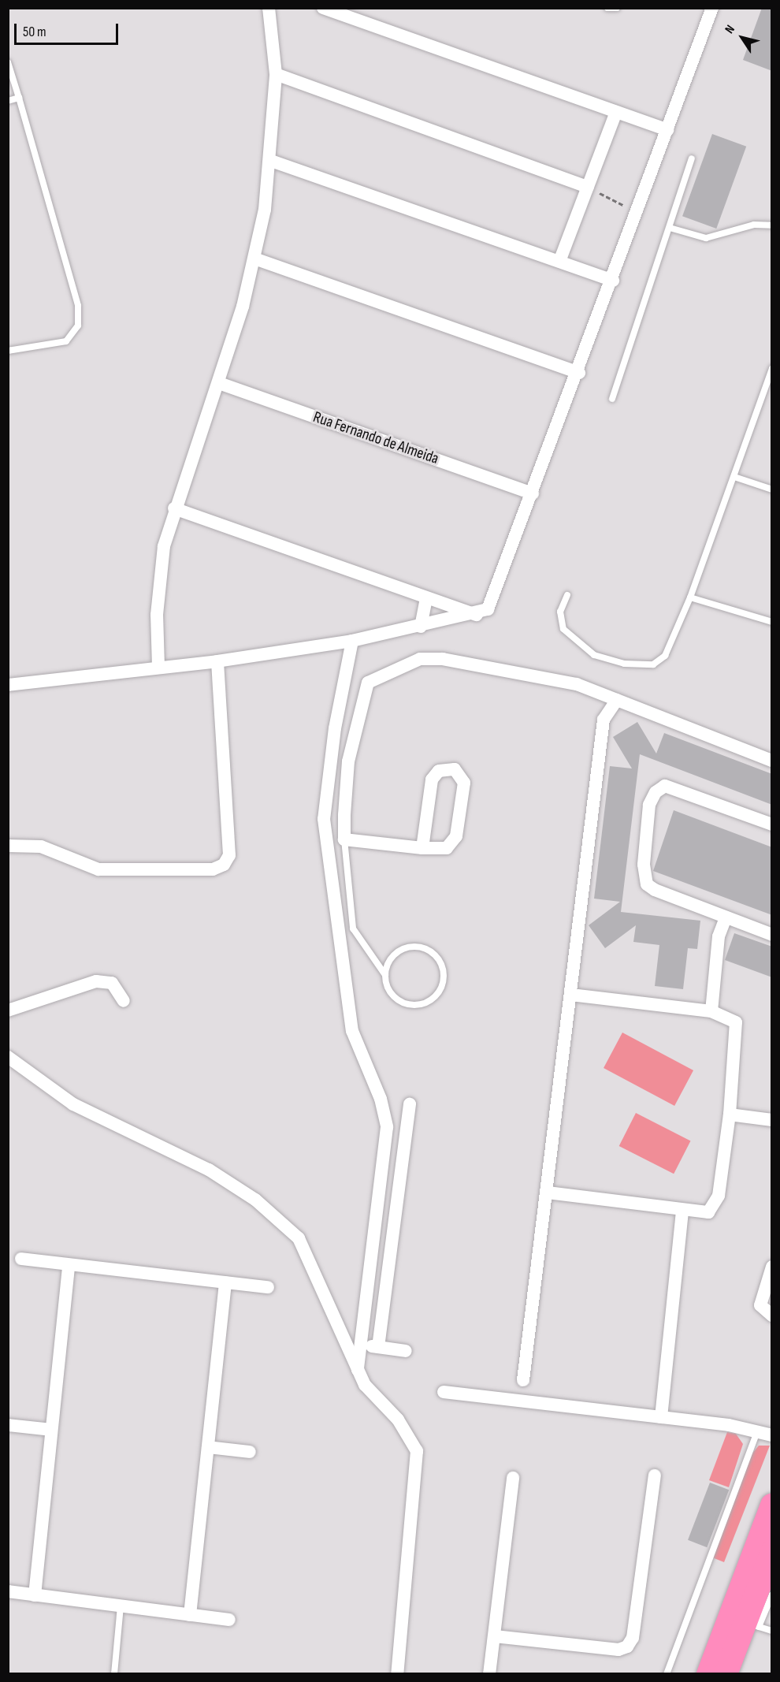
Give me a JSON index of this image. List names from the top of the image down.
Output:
{
  "streets": {
    "street": ["Rua Fernando de Almeida"]
  },
  "scale_bar": "50 m",
  "north": "top left"
}
